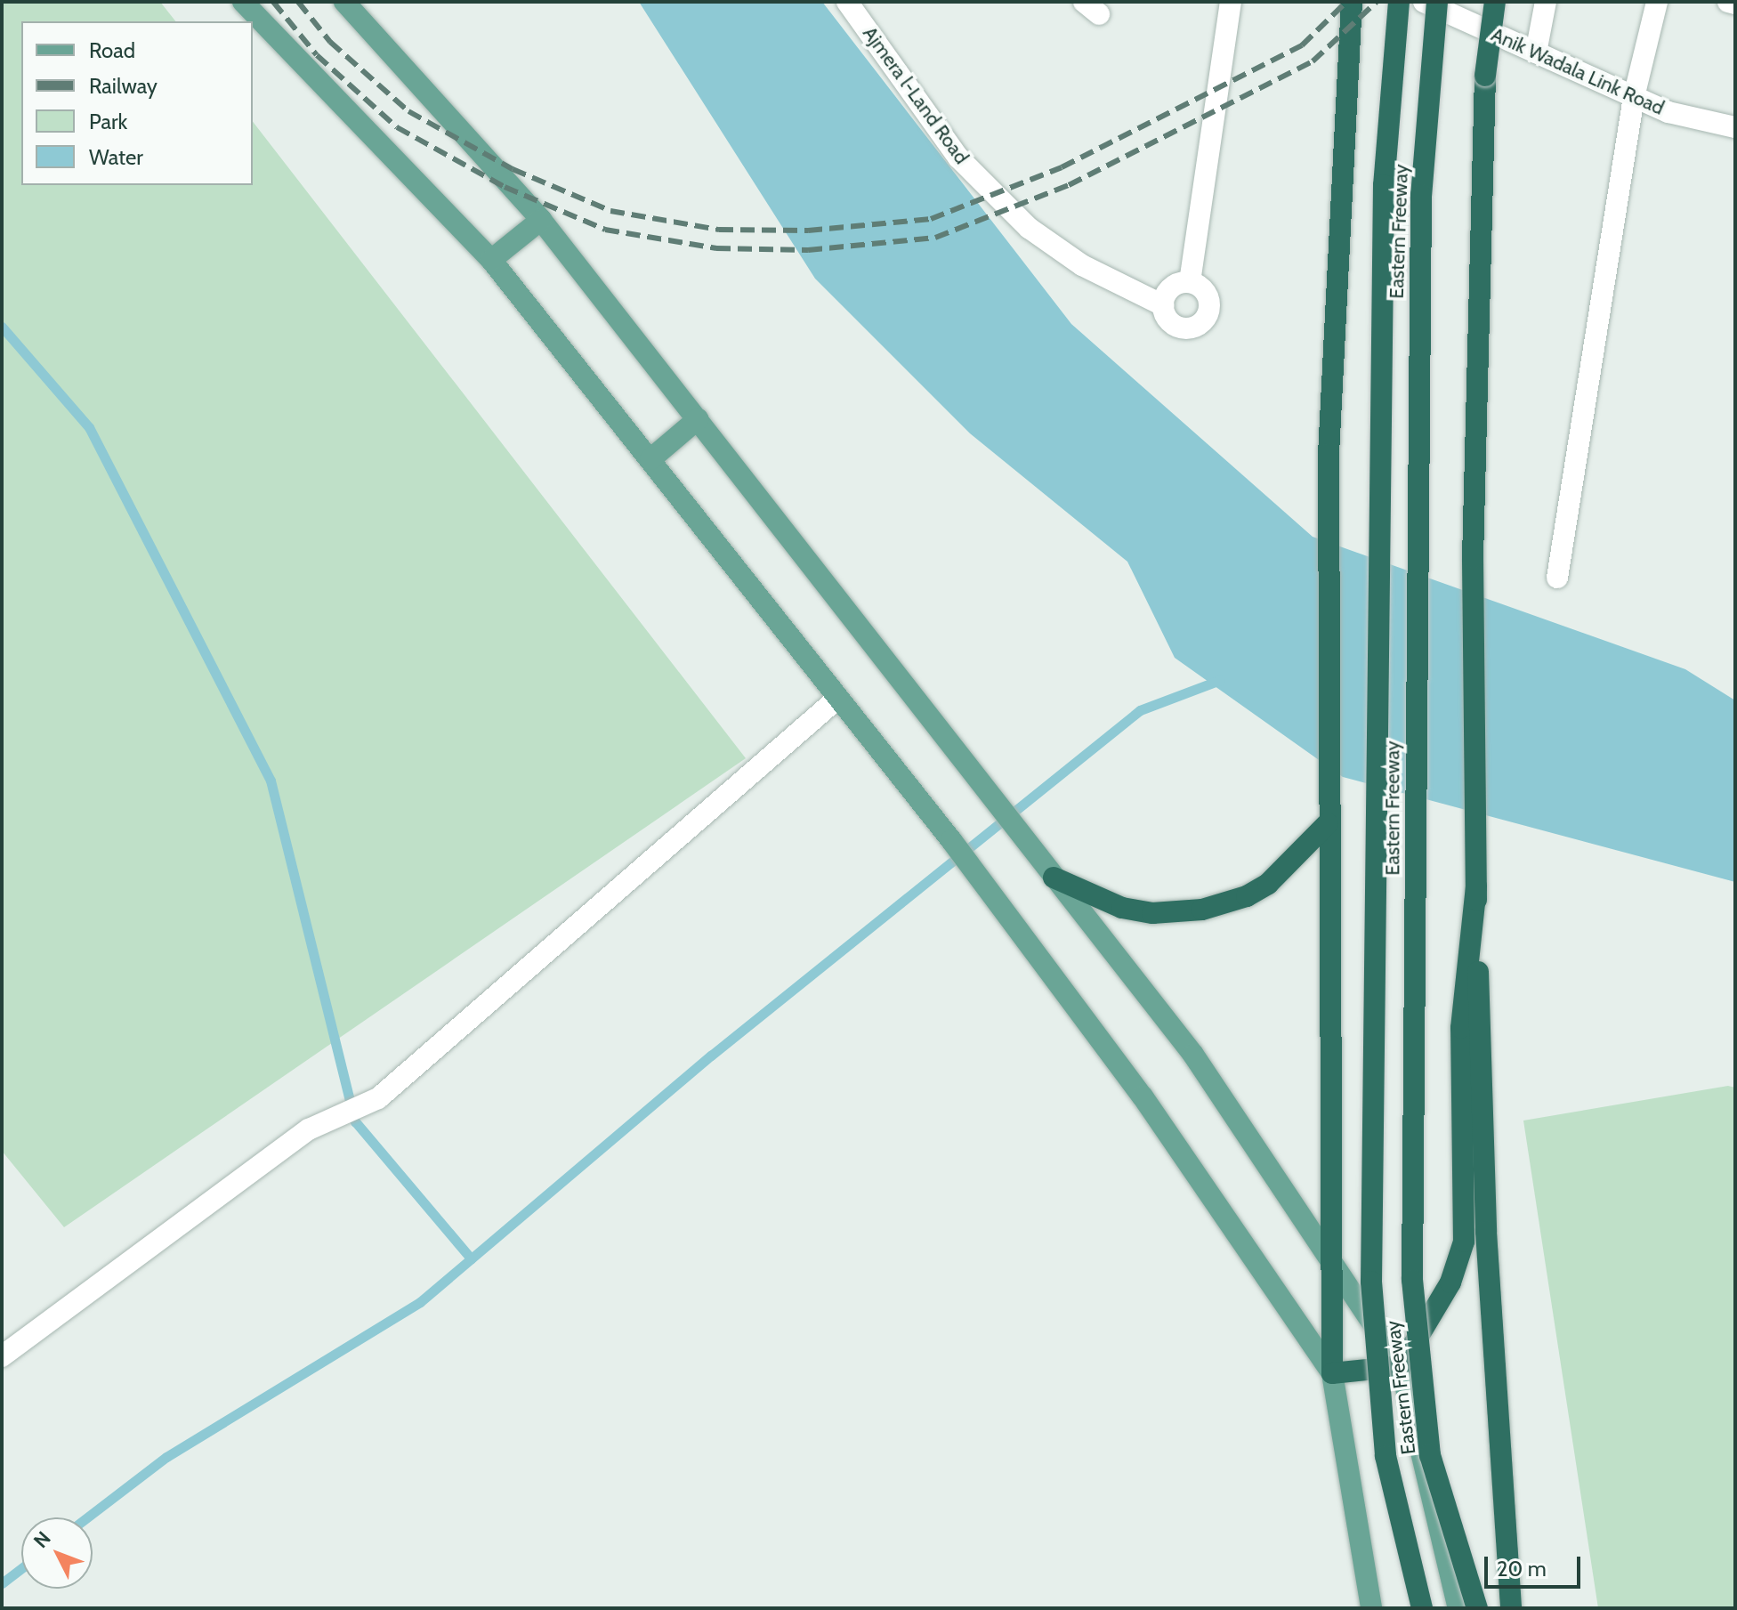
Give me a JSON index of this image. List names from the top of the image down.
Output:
{
  "streets": {
    "highway": ["Eastern Freeway"],
    "street": ["Anik Wadala Link Road", "Ajmera l-Land Road"]
  },
  "legend": [
    "Road",
    "Railway",
    "Park",
    "Water"
  ],
  "scale_bar": "20 m",
  "north": "top left"
}
